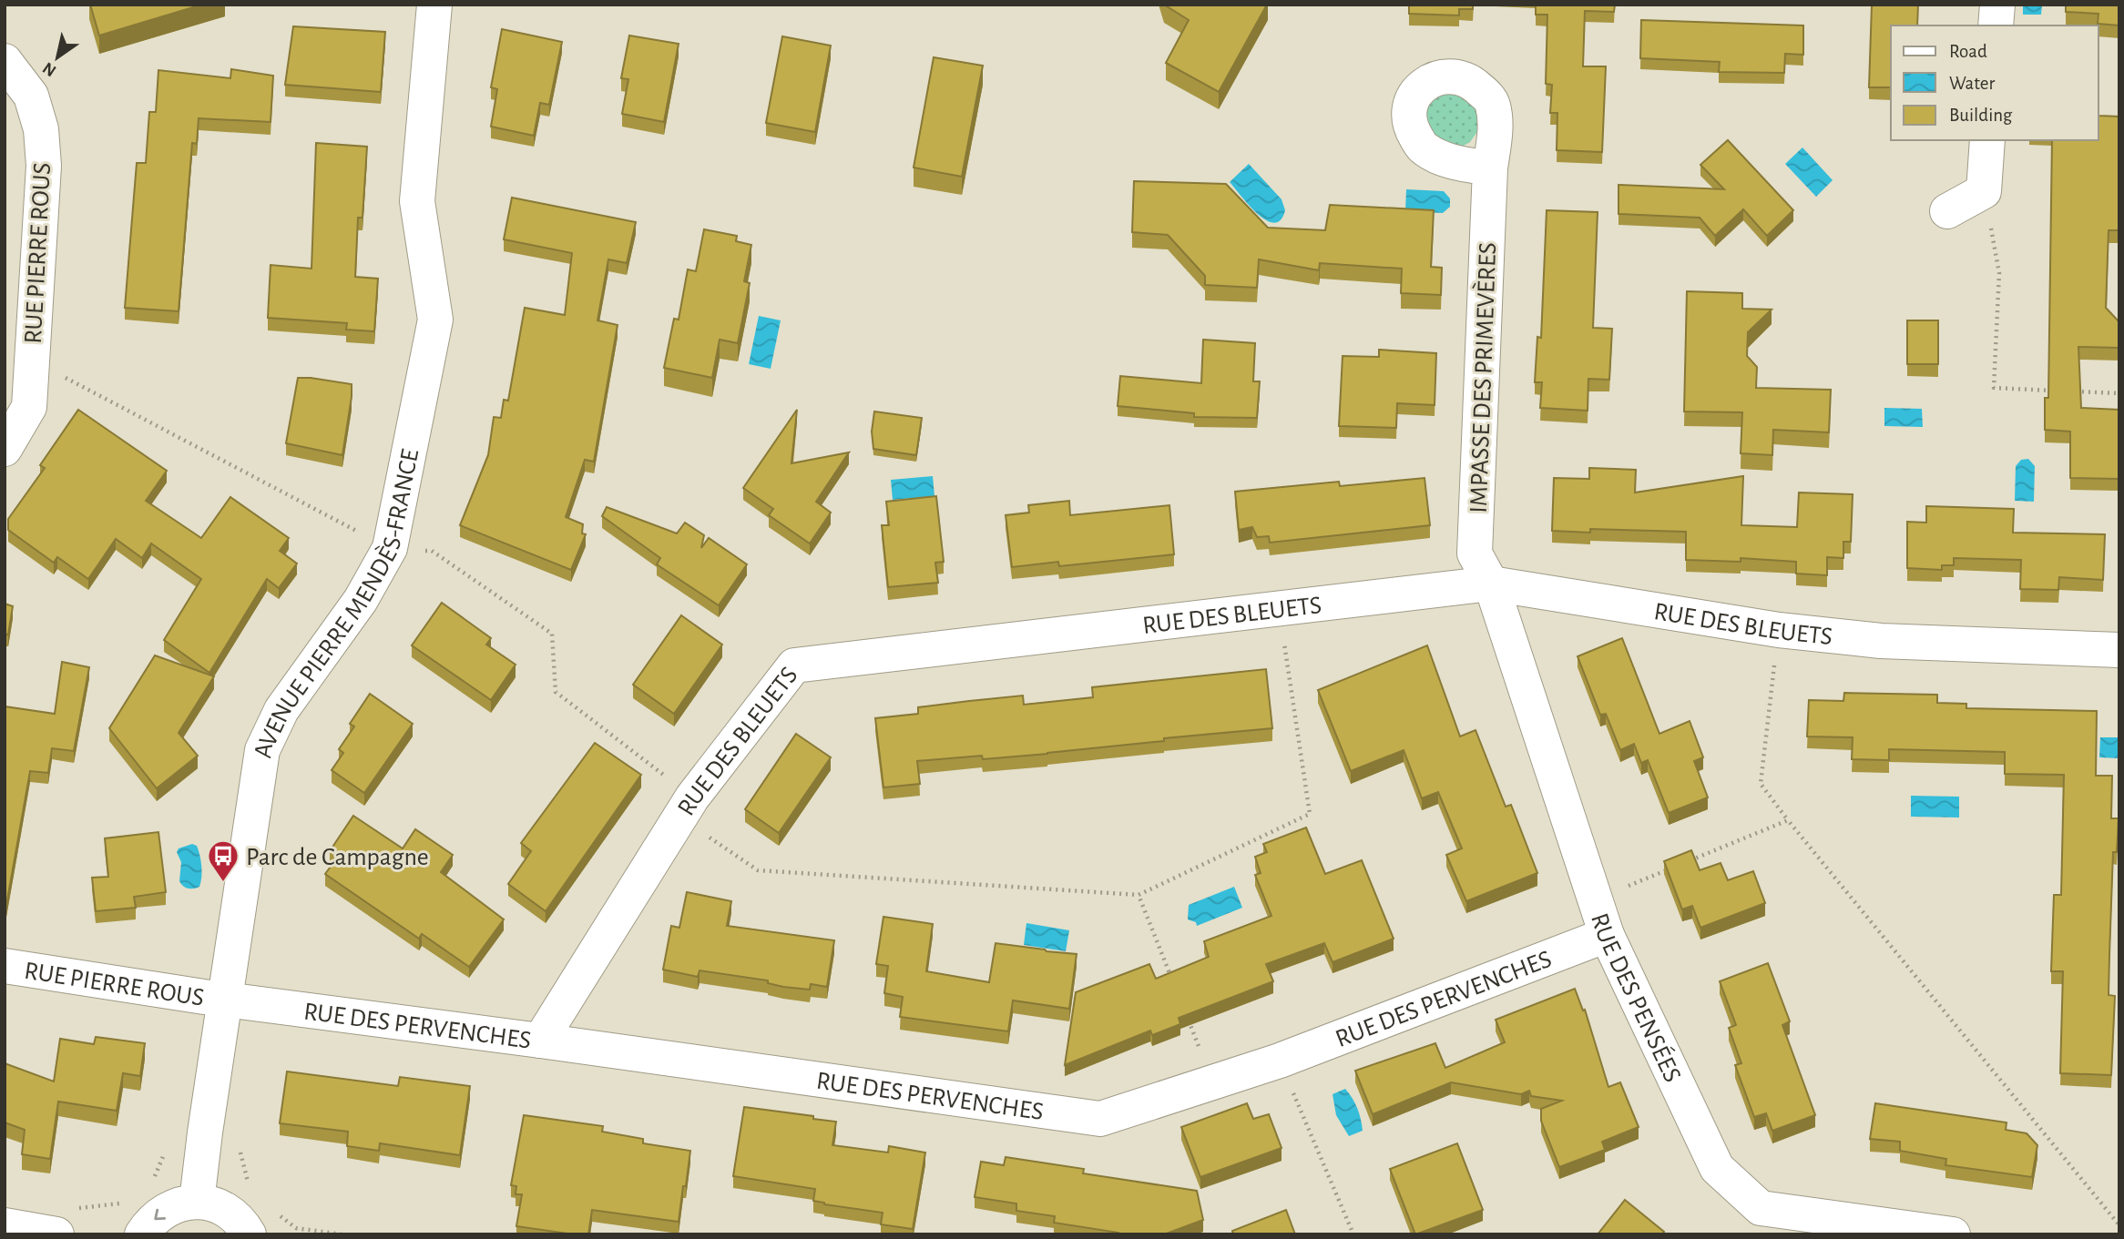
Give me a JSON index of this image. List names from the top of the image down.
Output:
{
  "streets": {
    "street": [
      "RUE PIERRE ROUS",
      "IMPASSE DES PRIMEVÈRES",
      "AVENUE PIERRE MENDÈS-FRANCE",
      "RUE DES BLEUETS",
      "RUE DES PERVENCHES",
      "RUE DES PENSÉES"
    ]
  },
  "crossings": [
    ["RUE PIERRE ROUS", "AVENUE PIERRE MENDÈS-FRANCE"],
    ["RUE PIERRE ROUS", "RUE DES PERVENCHES"],
    ["IMPASSE DES PRIMEVÈRES", "RUE DES BLEUETS"],
    ["IMPASSE DES PRIMEVÈRES", "RUE DES PENSÉES"],
    ["AVENUE PIERRE MENDÈS-FRANCE", "RUE DES PERVENCHES"],
    ["RUE DES BLEUETS", "RUE DES PERVENCHES"],
    ["RUE DES BLEUETS", "RUE DES PENSÉES"],
    ["RUE DES PERVENCHES", "RUE DES PENSÉES"]
  ],
  "places": {
    "bus stop": ["Parc de Campagne"]
  },
  "legend": ["Road", "Water", "Building"],
  "north": "bottom left"
}
